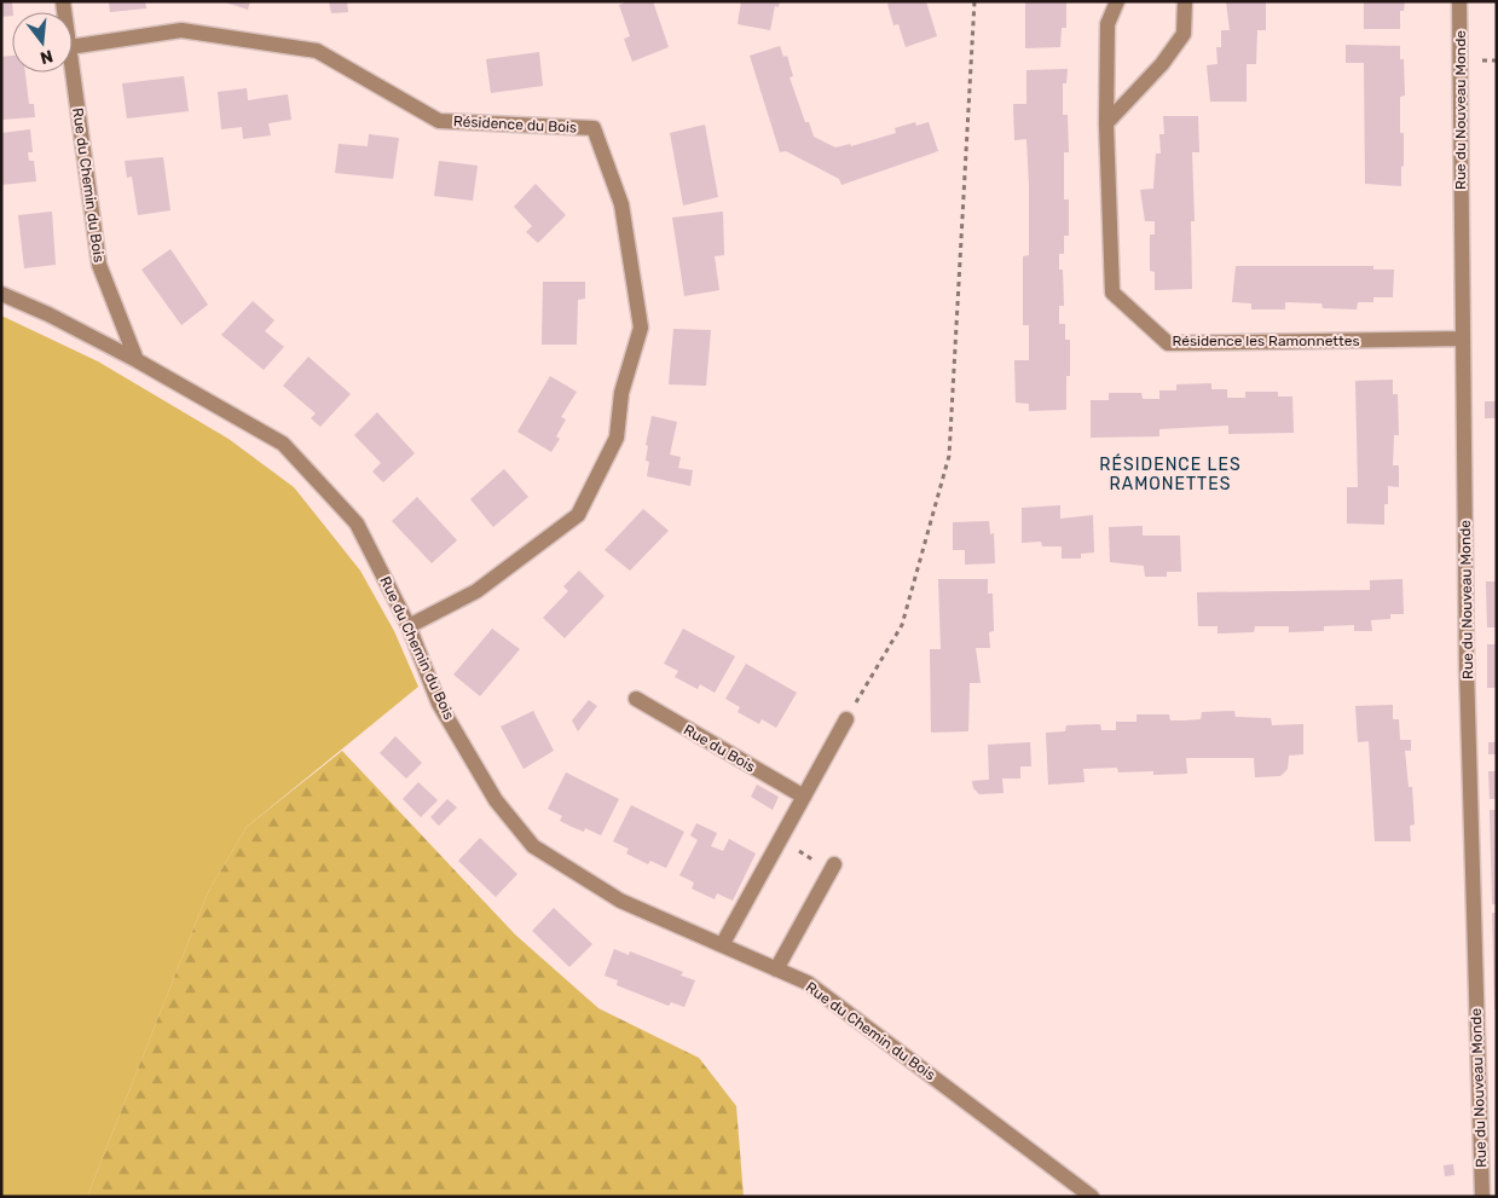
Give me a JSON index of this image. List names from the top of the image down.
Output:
{
  "streets": {
    "street": [
      "Rue du Nouveau Monde",
      "Résidence du Bois",
      "Rue du Chemin du Bois",
      "Résidence les Ramonnettes",
      "Rue du Bois"
    ]
  },
  "crossings": [
    ["Rue du Nouveau Monde", "Résidence les Ramonnettes"],
    ["Résidence du Bois", "Rue du Chemin du Bois"]
  ],
  "districts": ["RÉSIDENCE LES RAMONETTES"],
  "north": "bottom"
}
